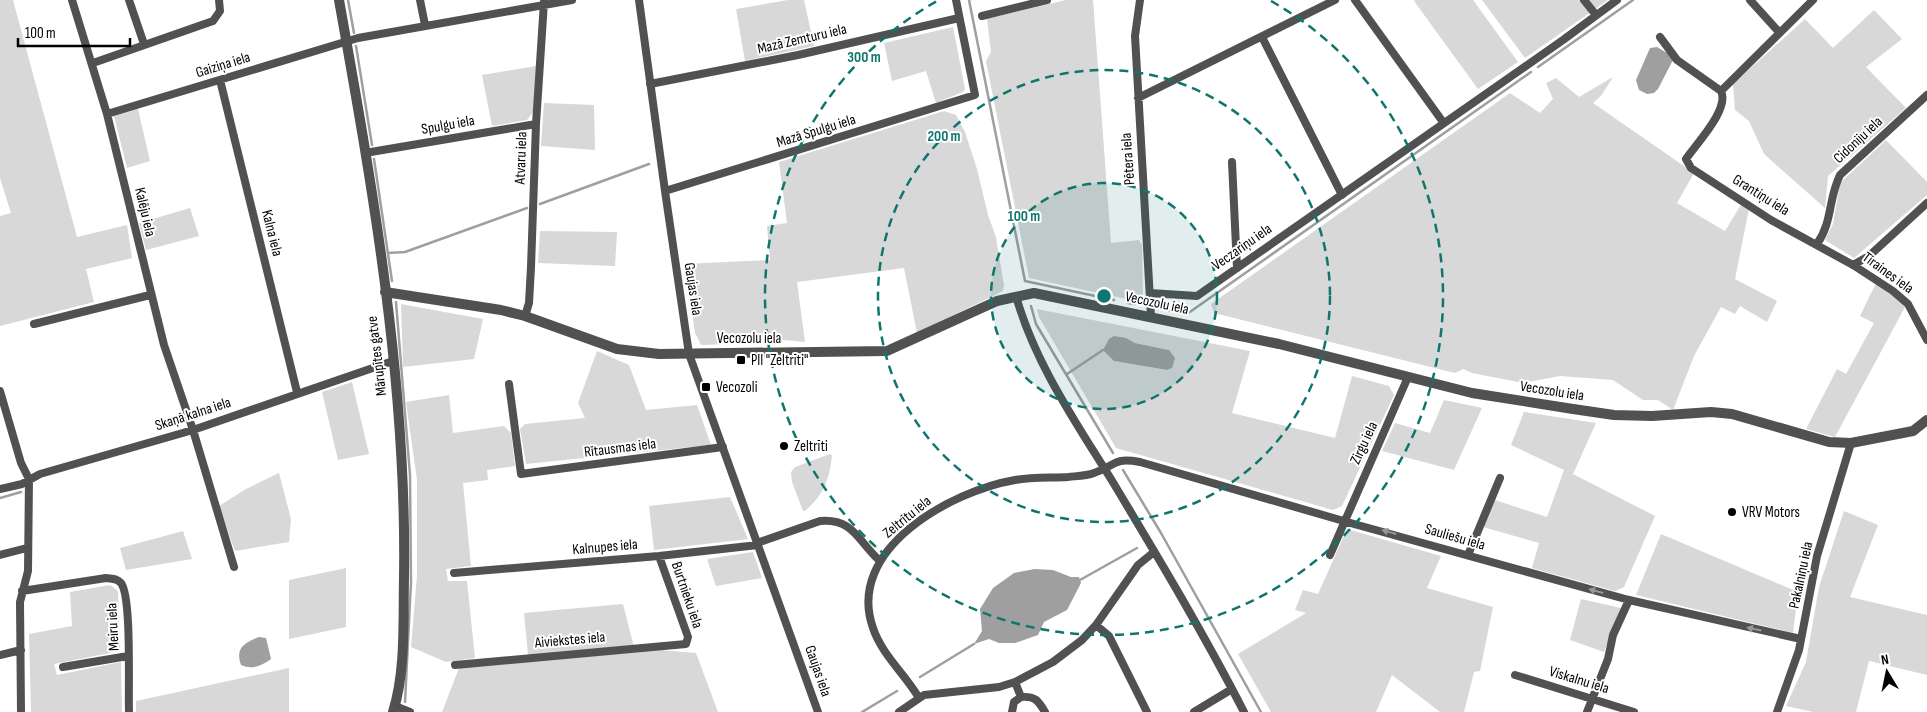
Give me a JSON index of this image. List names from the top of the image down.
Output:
{
  "streets": {
    "street": [
      "Mazā Zemturu iela",
      "Gaiziņa iela",
      "Spulgu iela",
      "Mazā Spulgu iela",
      "Cidoniju iela",
      "Atvaru iela",
      "Pētera iela",
      "Grantiņu iela",
      "Kalēju iela",
      "Kalna iela",
      "Veczariņu iela",
      "Tīraines iela",
      "Gaujas iela",
      "Vecozolu iela",
      "Mārupītes gatve",
      "Skaņā kalna iela",
      "Zirgu iela",
      "Rītausmas iela",
      "Zeltrītu iela",
      "Sauliešu iela",
      "Kalnupes iela",
      "Pakalniņu iela",
      "Burtnieku iela",
      "Meiru iela",
      "Aiviekstes iela",
      "Viskalnu iela"
    ]
  },
  "crossings": [
    ["Mazā Zemturu iela", "Mazā Spulgu iela"],
    ["Mazā Zemturu iela", "Gaujas iela"],
    ["Gaiziņa iela", "Atvaru iela"],
    ["Gaiziņa iela", "Kalēju iela"],
    ["Gaiziņa iela", "Kalna iela"],
    ["Gaiziņa iela", "Mārupītes gatve"],
    ["Spulgu iela", "Atvaru iela"],
    ["Spulgu iela", "Mārupītes gatve"],
    ["Mazā Spulgu iela", "Gaujas iela"],
    ["Cidoniju iela", "Grantiņu iela"],
    ["Cidoniju iela", "Tīraines iela"],
    ["Atvaru iela", "Vecozolu iela"],
    ["Pētera iela", "Veczariņu iela"],
    ["Pētera iela", "Vecozolu iela"],
    ["Grantiņu iela", "Tīraines iela"],
    ["Kalēju iela", "Skaņā kalna iela"],
    ["Kalna iela", "Skaņā kalna iela"],
    ["Gaujas iela", "Vecozolu iela"],
    ["Gaujas iela", "Rītausmas iela"],
    ["Gaujas iela", "Kalnupes iela"],
    ["Vecozolu iela", "Mārupītes gatve"],
    ["Vecozolu iela", "Zirgu iela"],
    ["Vecozolu iela", "Pakalniņu iela"],
    ["Mārupītes gatve", "Skaņā kalna iela"],
    ["Zirgu iela", "Sauliešu iela"],
    ["Zeltrītu iela", "Sauliešu iela"],
    ["Zeltrītu iela", "Kalnupes iela"],
    ["Sauliešu iela", "Pakalniņu iela"],
    ["Kalnupes iela", "Burtnieku iela"],
    ["Burtnieku iela", "Aiviekstes iela"]
  ],
  "one_way": ["Sauliešu iela"],
  "places": {
    "transit": ["PII \"Zeltrīti\"", "Vecozoli"],
    "other": ["Zeltrīti", "VRV Motors"]
  },
  "scale_bar": "100 m",
  "north": "top",
  "rings": ["300 m", "200 m", "100 m"]
}
